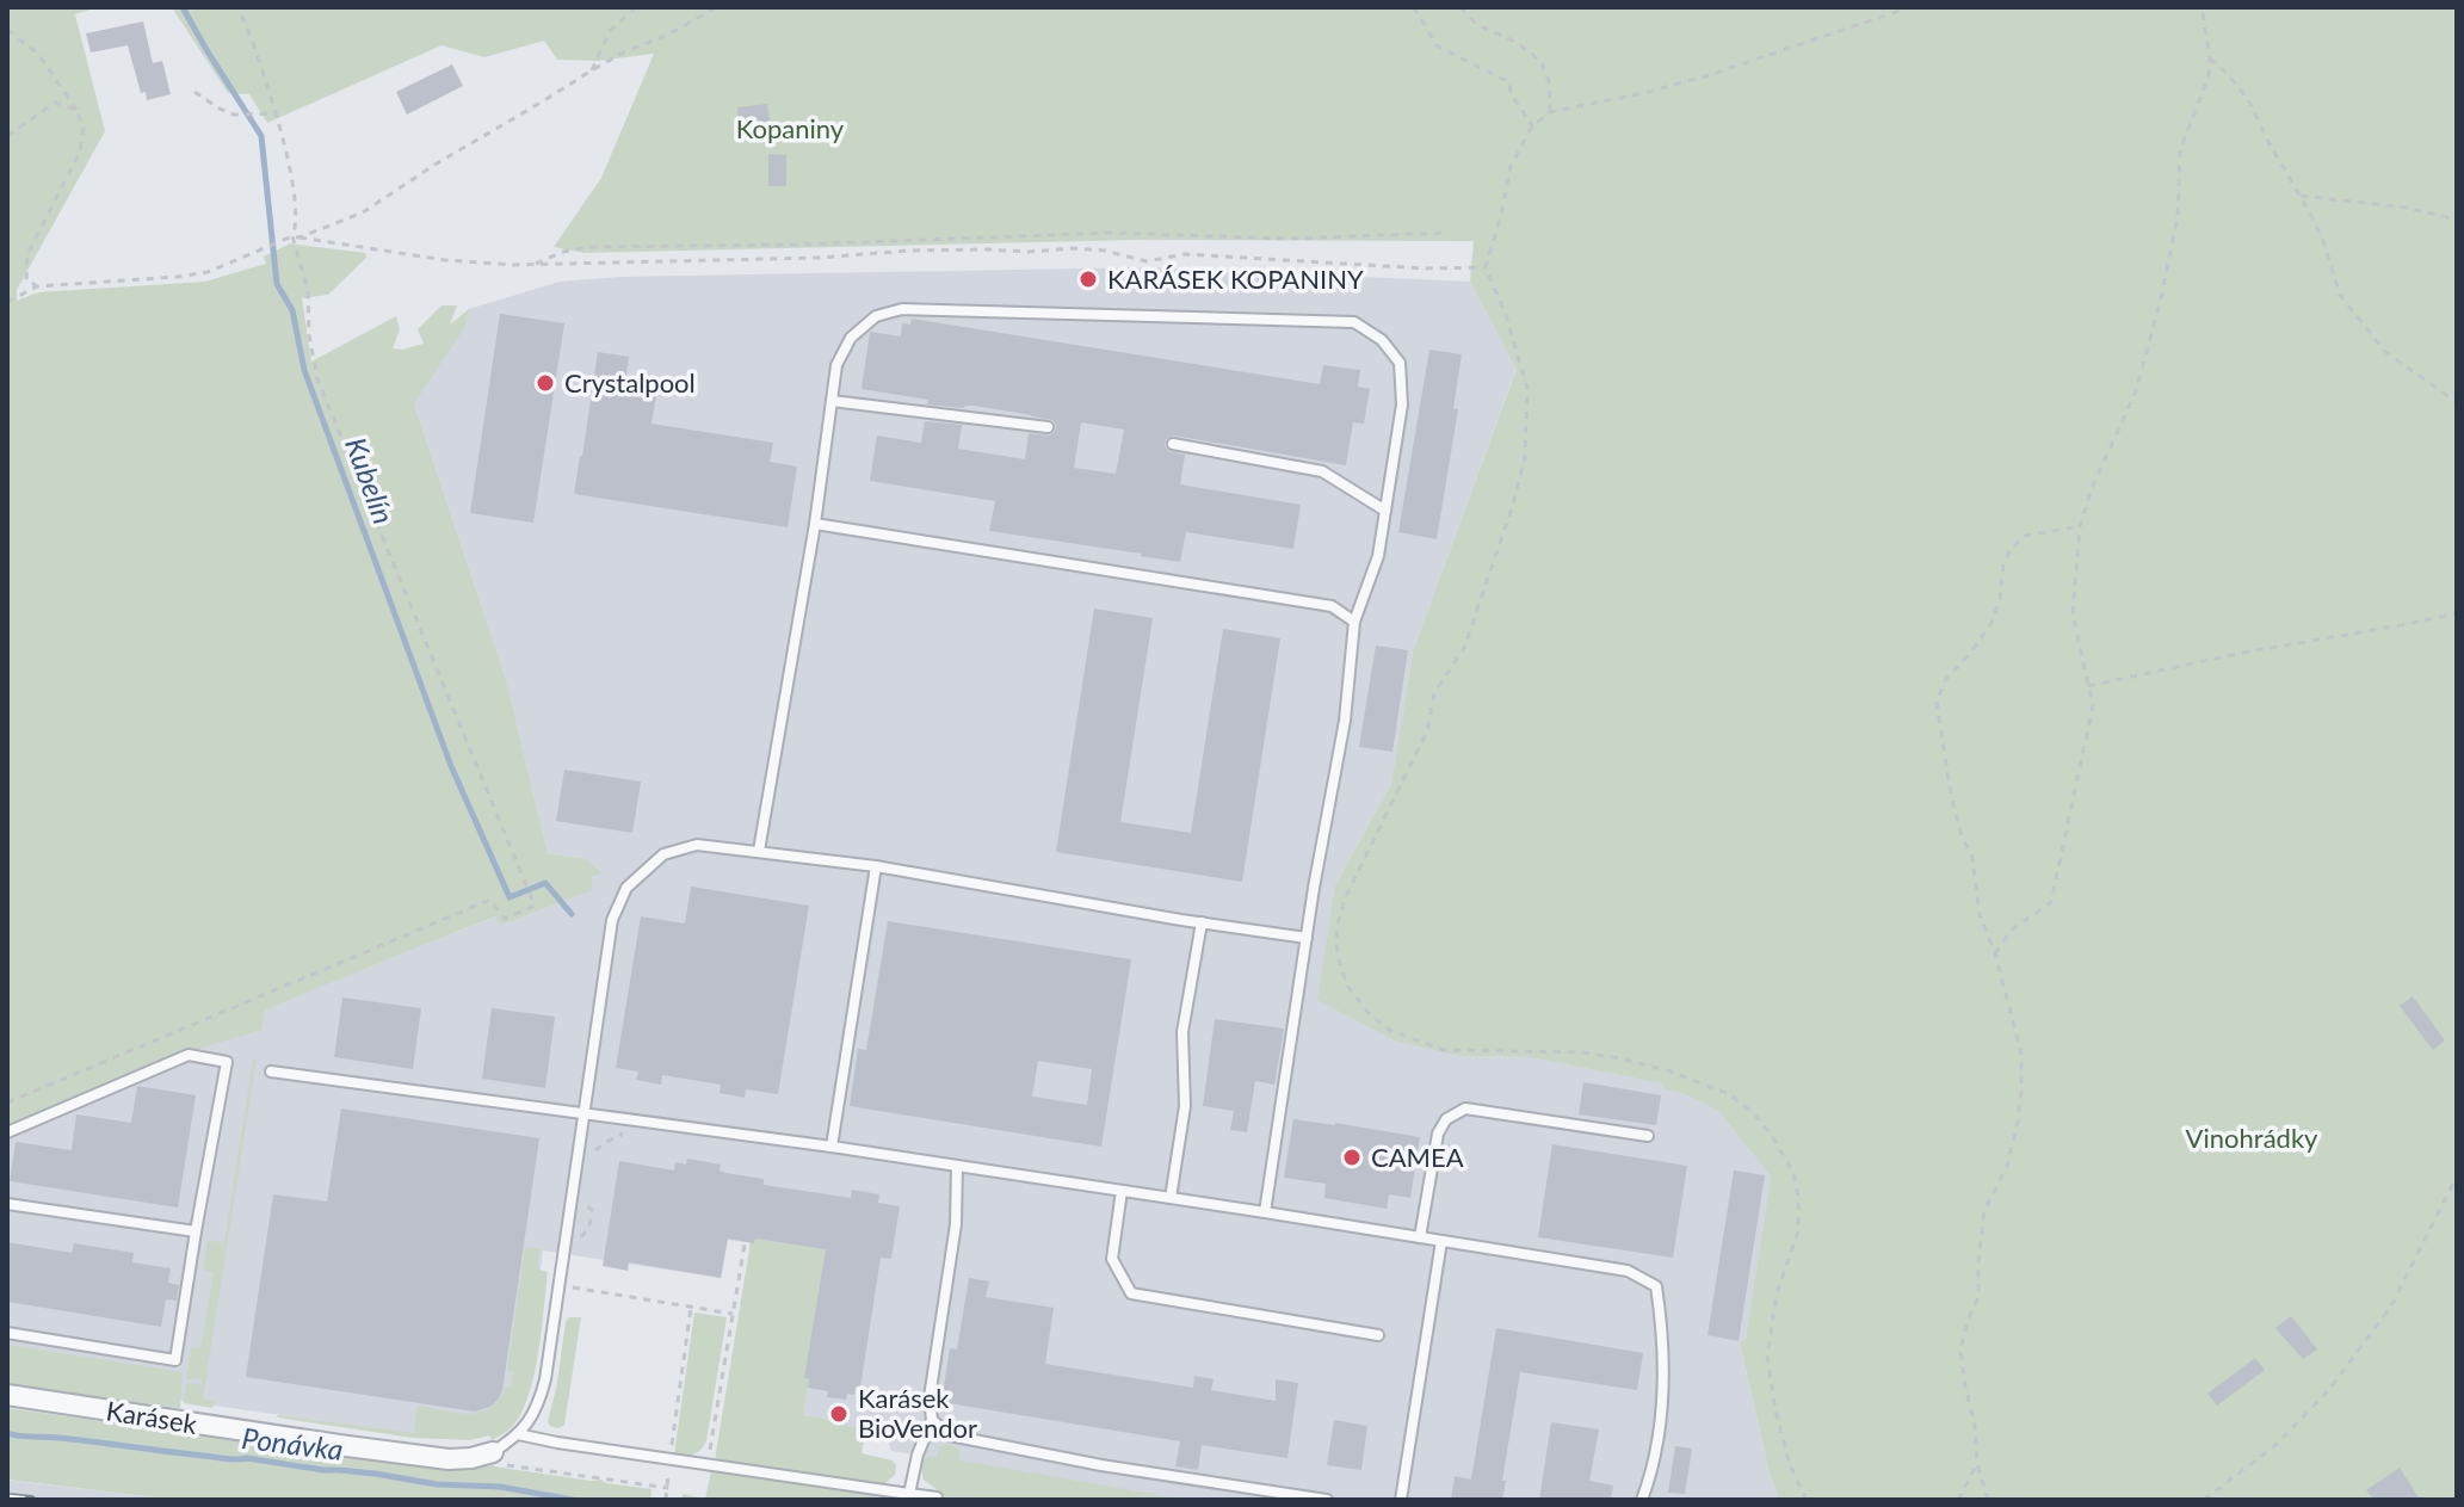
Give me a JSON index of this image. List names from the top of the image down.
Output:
{
  "streets": {
    "street": ["Karásek"]
  },
  "water": ["Kubelín", "Ponávka"],
  "parks": ["Kopaniny", "Vinohrádky"],
  "places": [
    "KARÁSEK KOPANINY",
    "Crystalpool",
    "CAMEA",
    "Karásek BioVendor"
  ]
}
